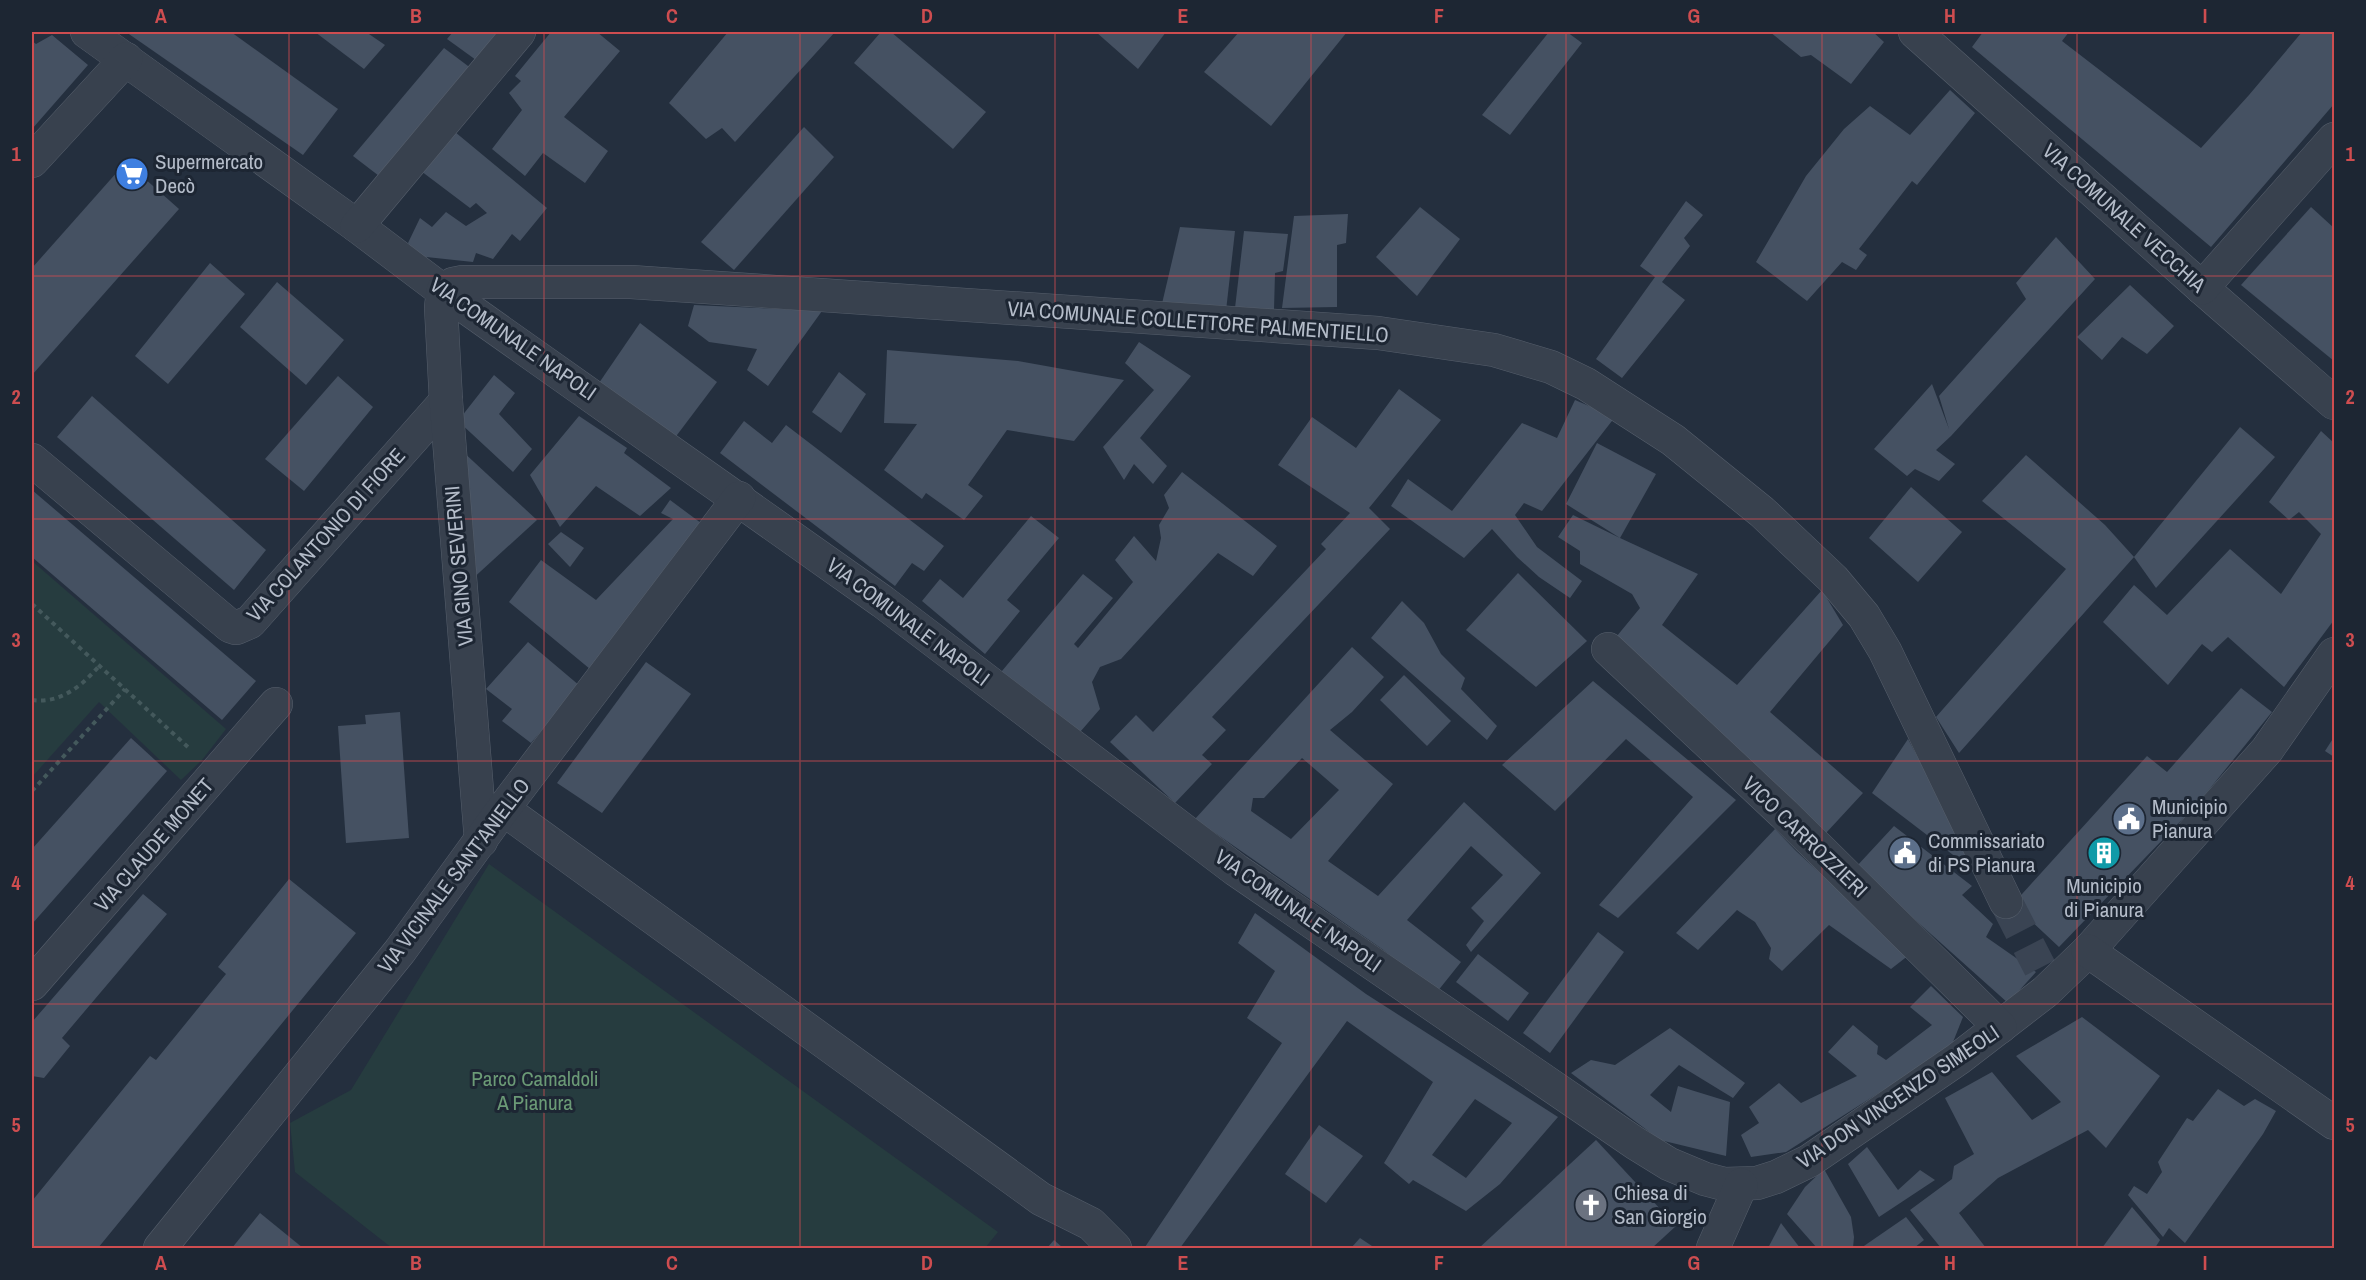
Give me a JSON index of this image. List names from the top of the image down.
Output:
{
  "streets": {
    "street": [
      "VIA COMUNALE VECCHIA",
      "VIA COMUNALE COLLETTORE PALMENTIELLO",
      "VIA COMUNALE NAPOLI",
      "VIA COLANTONIO DI FIORE",
      "VIA GINO SEVERINI",
      "VICO CARROZZIERI",
      "VIA CLAUDE MONET",
      "VIA VICINALE SANT'ANIELLO",
      "VIA DON VINCENZO SIMEOLI"
    ]
  },
  "crossings": [
    ["VIA COMUNALE COLLETTORE PALMENTIELLO", "VIA COMUNALE NAPOLI"],
    ["VIA COMUNALE COLLETTORE PALMENTIELLO", "VIA GINO SEVERINI"],
    ["VIA COMUNALE NAPOLI", "VIA GINO SEVERINI"],
    ["VIA COMUNALE NAPOLI", "VIA VICINALE SANT'ANIELLO"],
    ["VIA COMUNALE NAPOLI", "VIA DON VINCENZO SIMEOLI"],
    ["VIA COLANTONIO DI FIORE", "VIA GINO SEVERINI"],
    ["VIA GINO SEVERINI", "VIA VICINALE SANT'ANIELLO"],
    ["VICO CARROZZIERI", "VIA DON VINCENZO SIMEOLI"]
  ],
  "parks": ["Parco Camaldoli A Pianura"],
  "places": {
    "supermarket": ["Supermercato Decò"],
    "public building": ["Municipio Pianura", "Commissariato di PS Pianura"],
    "building": ["Municipio di Pianura"],
    "church": ["Chiesa di San Giorgio"]
  },
  "grid": {
    "columns": [
      "A",
      "B",
      "C",
      "D",
      "E",
      "F",
      "G",
      "H",
      "I"
    ],
    "rows": [
      "1",
      "2",
      "3",
      "4",
      "5"
    ]
  }
}
